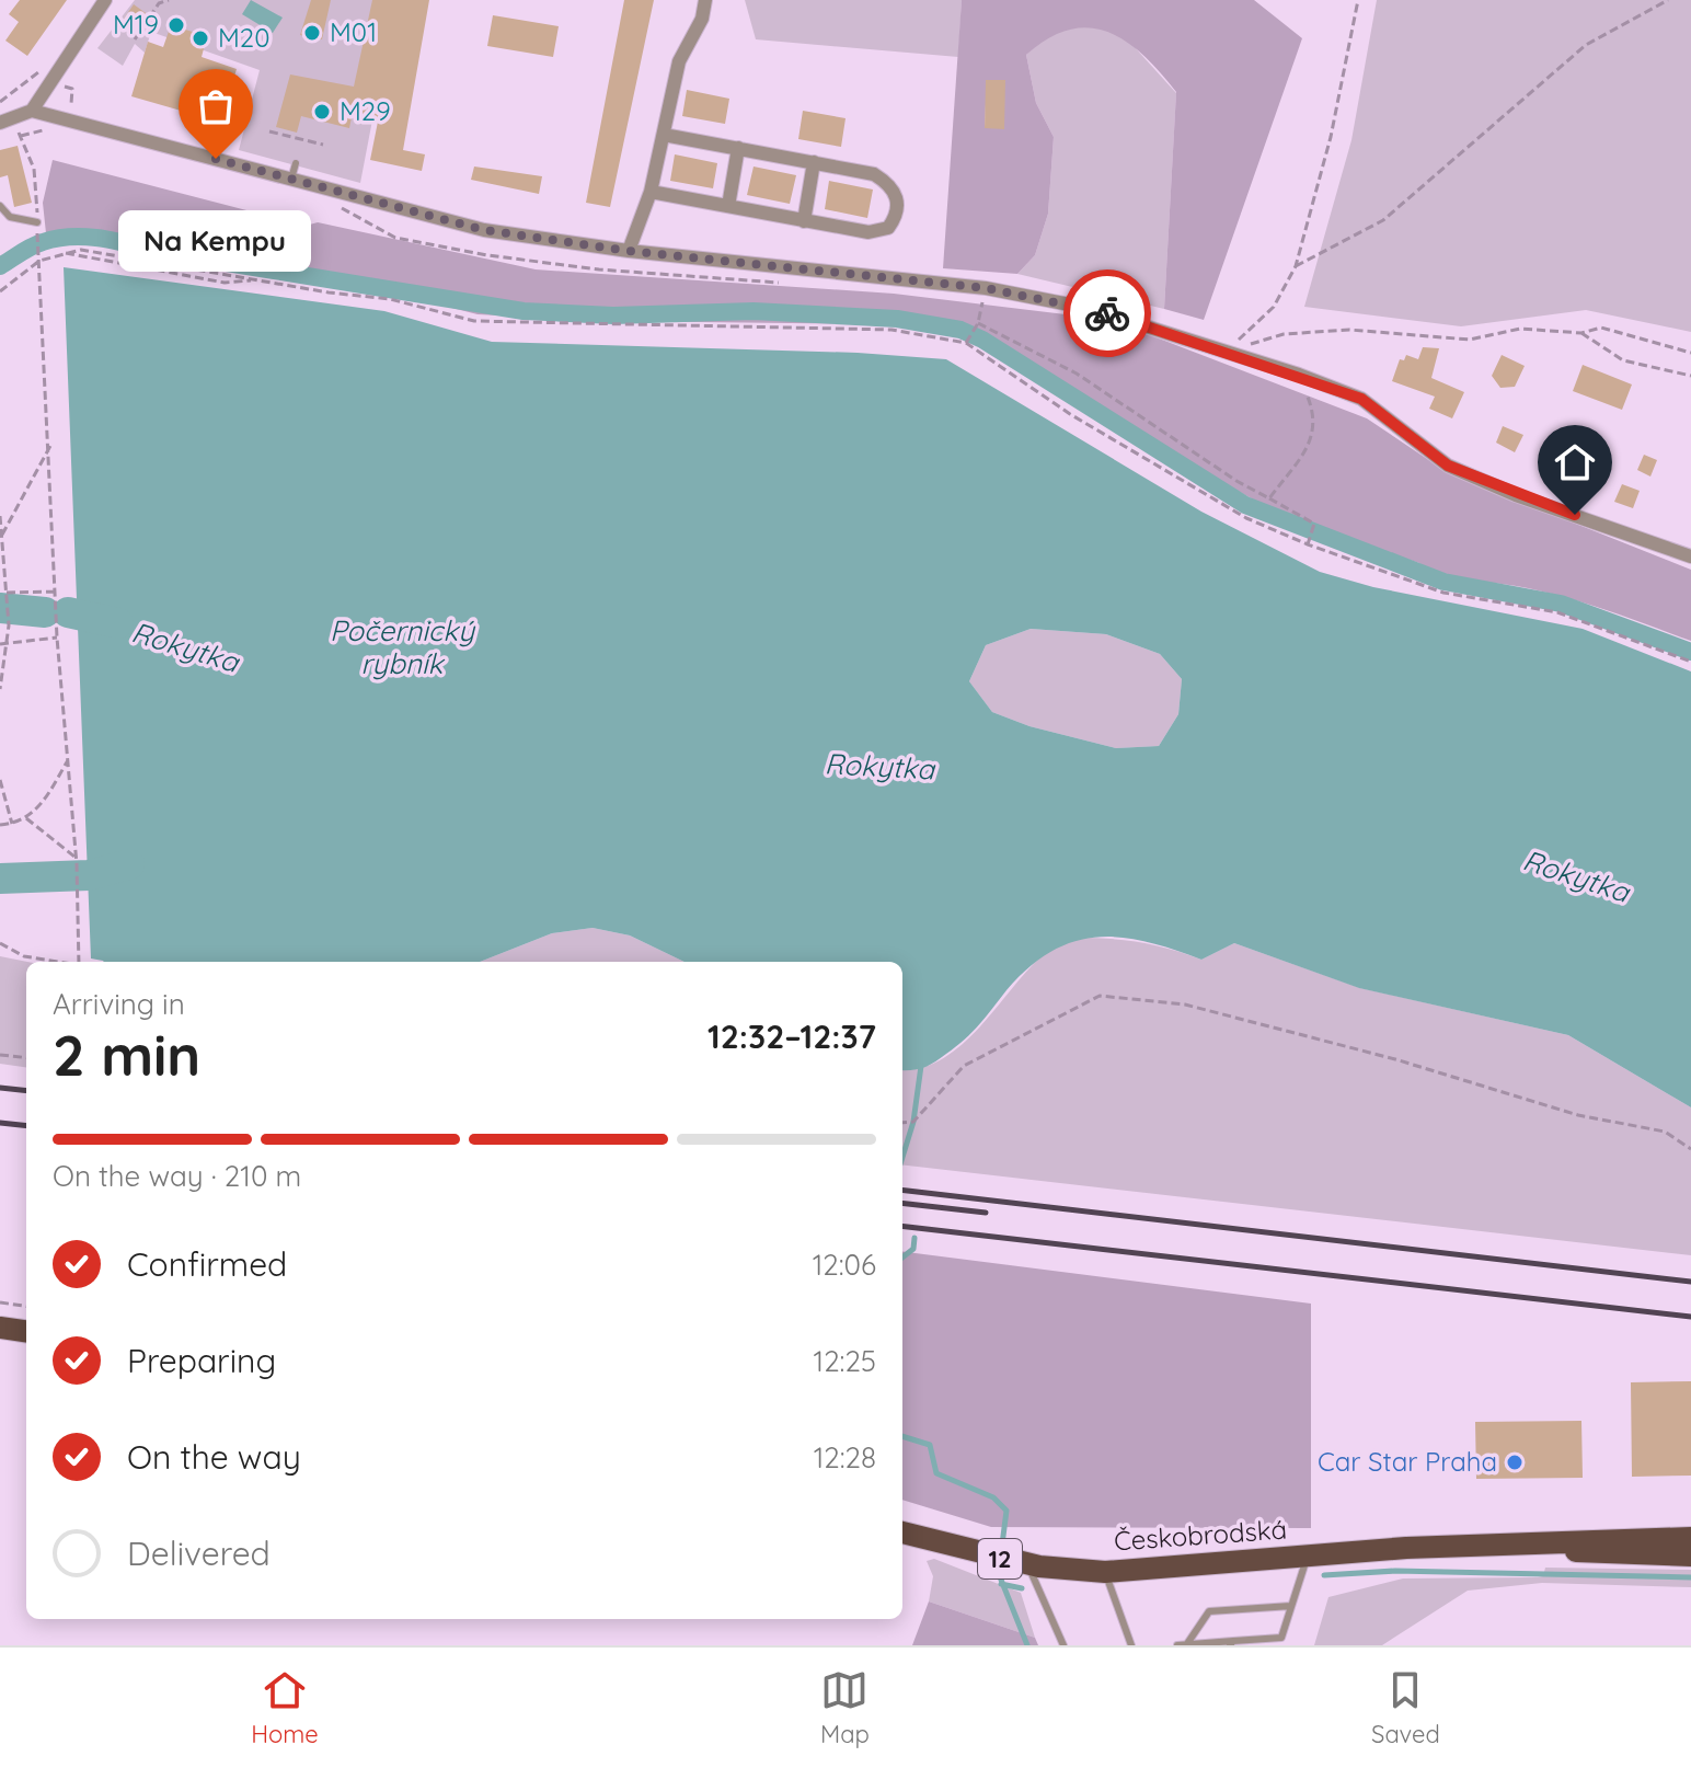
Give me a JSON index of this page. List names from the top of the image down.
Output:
{
  "streets": {
    "main road": ["Českobrodská", "12"]
  },
  "water": ["Počernický rybník", "Rokytka"],
  "places": [
    "M19",
    "M01",
    "M20",
    "M29",
    "Na Kempu",
    "Car Star Praha"
  ],
  "page": {
    "bubble": "Na Kempu",
    "heading": ["2 min", "Arriving in", "12:32–12:37"],
    "bar": "On the way · 210 m",
    "list": [
      ["Confirmed", "12:06"],
      ["Preparing", "12:25"],
      ["On the way", "12:28"],
      "Delivered"
    ],
    "tabs": ["Home", "Map", "Saved"]
  }
}
